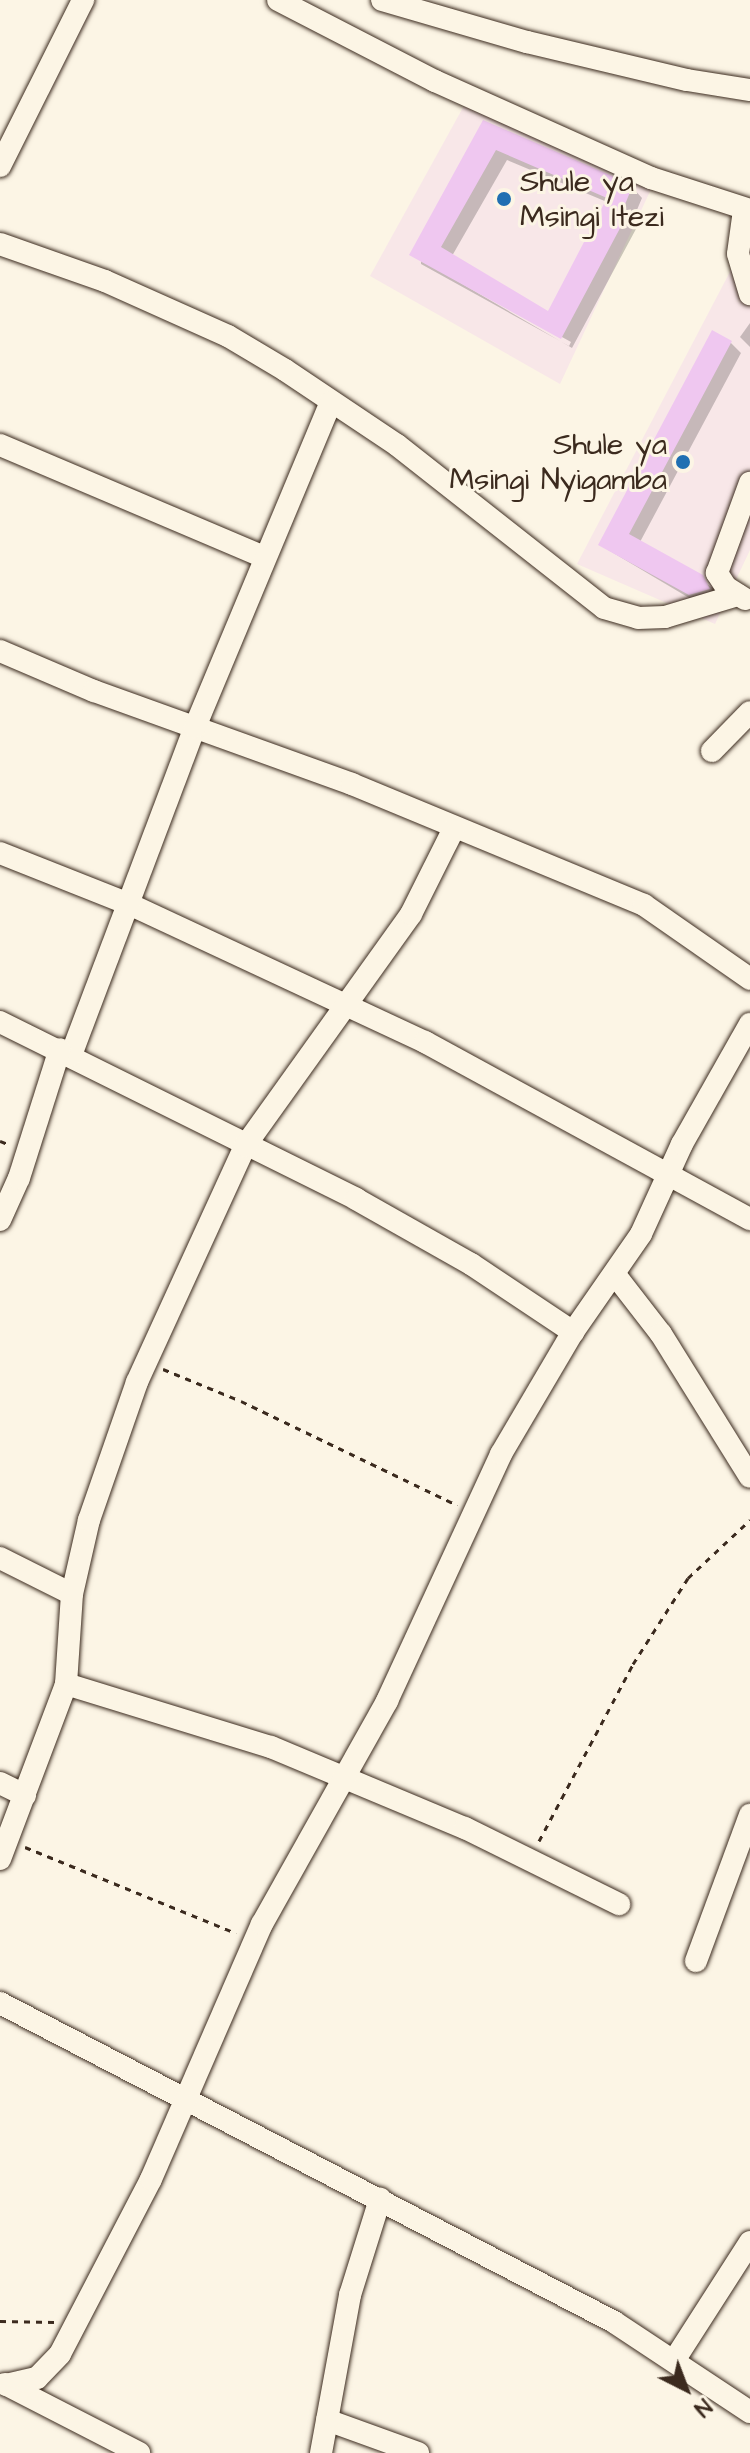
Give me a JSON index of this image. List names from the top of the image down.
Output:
{
  "places": ["Shule ya Msingi Itezi", "Shule ya Msingi Nyigamba"],
  "north": "bottom right"
}
